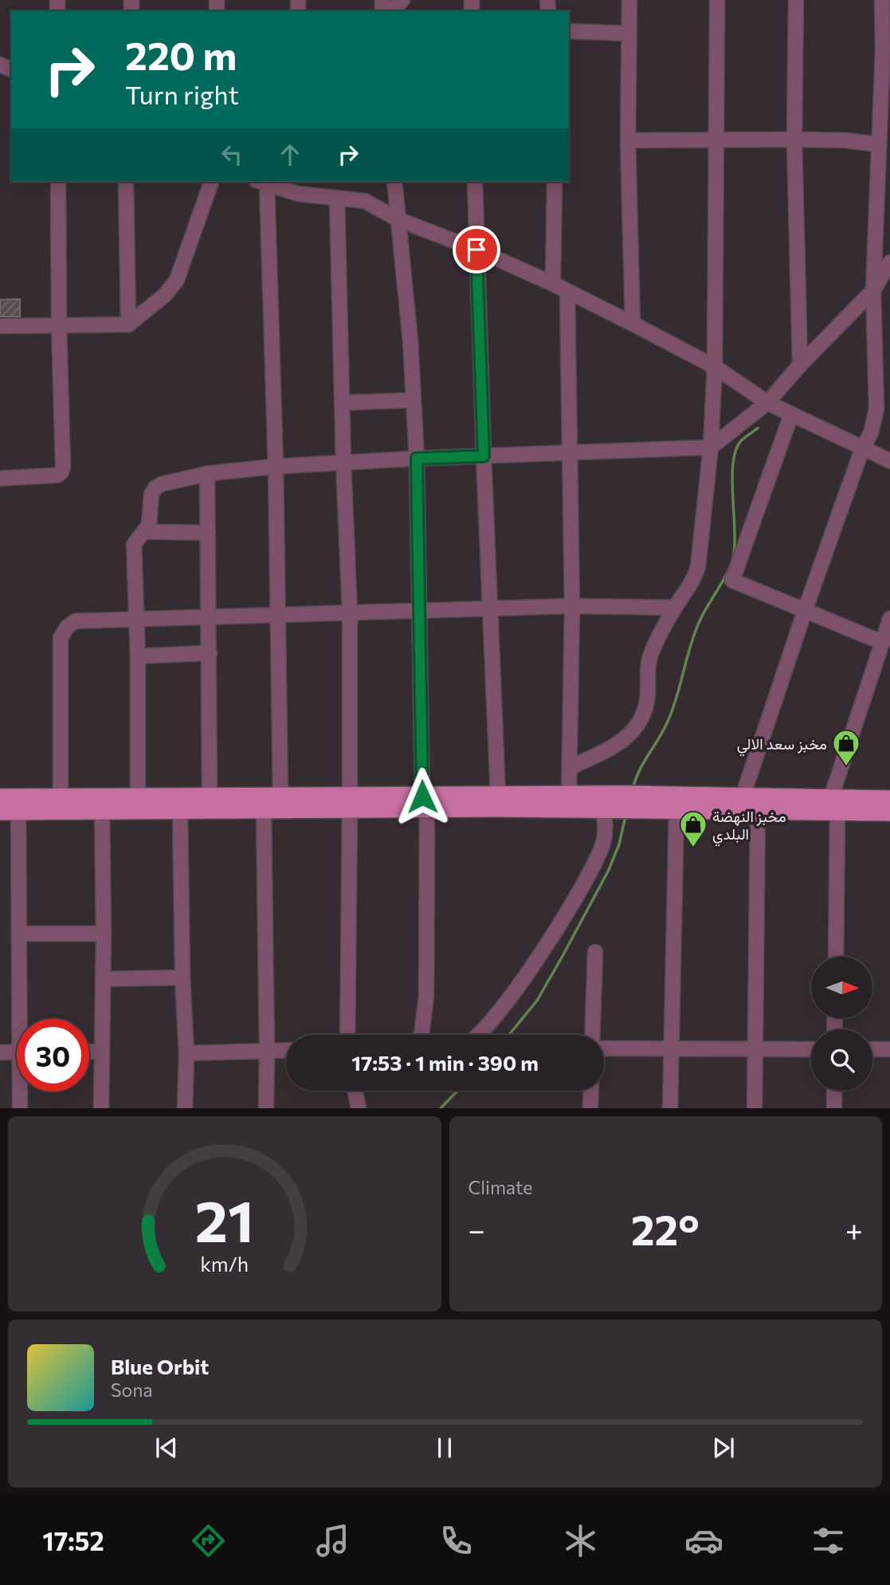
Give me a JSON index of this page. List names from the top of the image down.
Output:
{
  "places": {
    "shop": ["مخبز سعد الالي", "مخبز النهضة البلدي"]
  },
  "north": "right",
  "page": {
    "turn": ["220 m", "Turn right"],
    "limit": "30",
    "trip": "17:53 · 1 min · 390 m",
    "tile": "Climate",
    "heat": ["−", "22°", "+"],
    "song": ["Blue Orbit", "Sona"],
    "tabs": "17:52",
    "gauge": ["21", "km/h"]
  }
}
